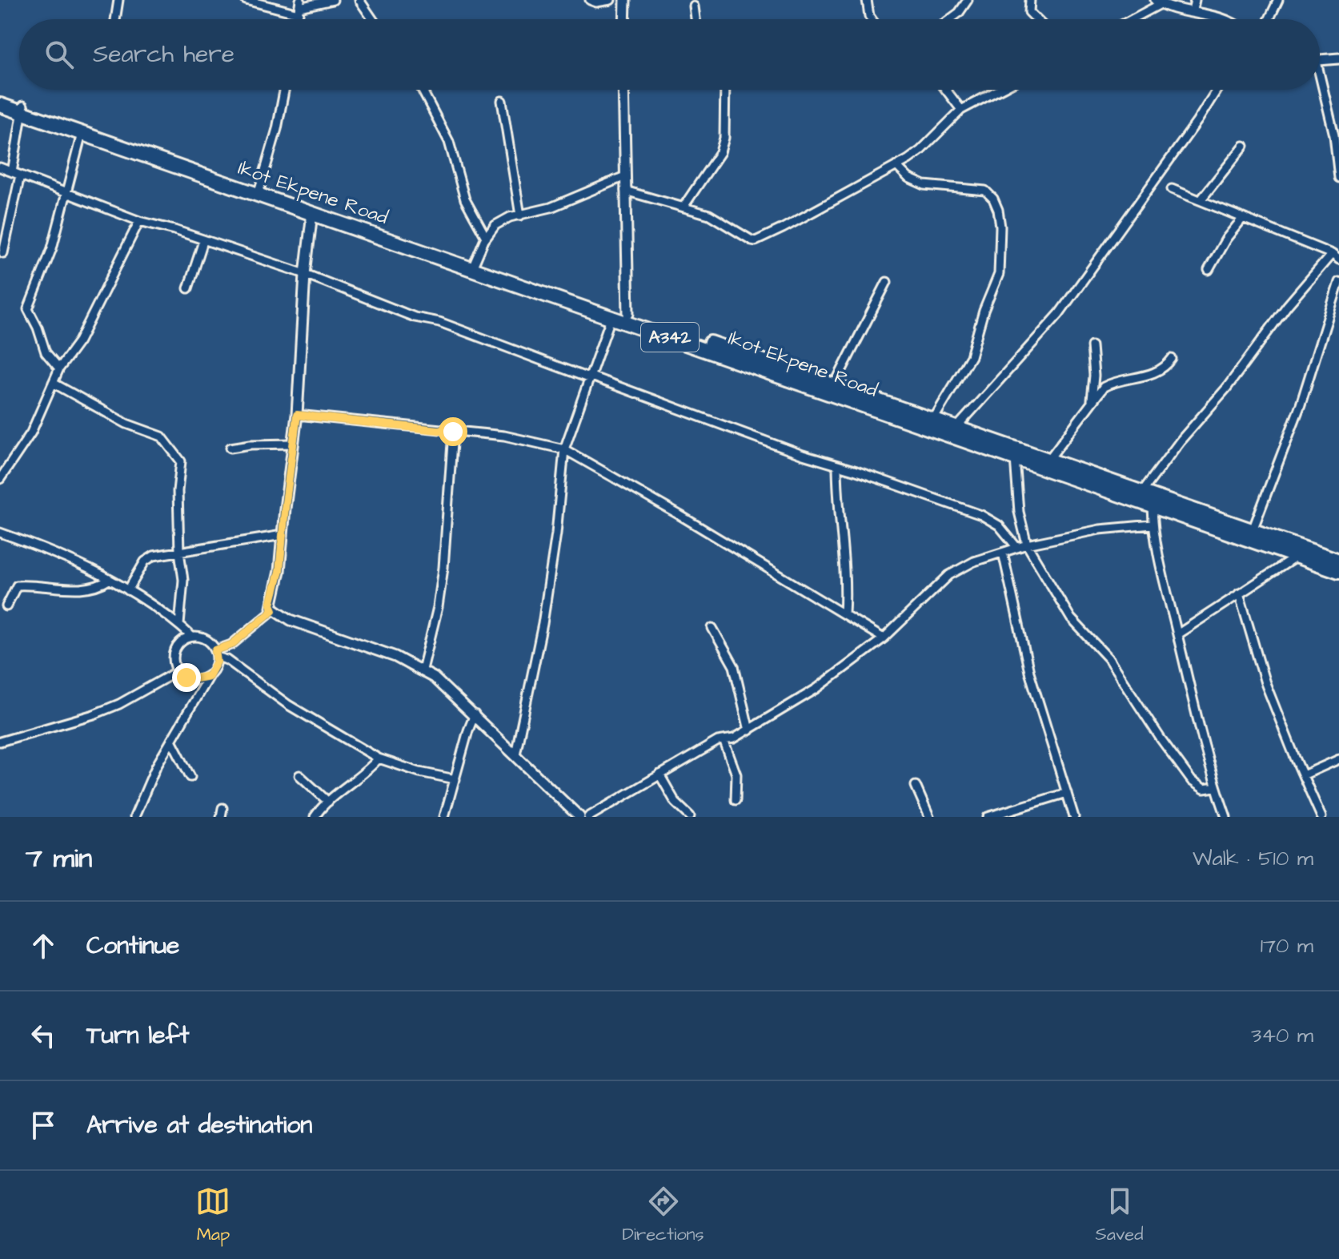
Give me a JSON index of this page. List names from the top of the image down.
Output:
{
  "streets": {
    "highway": ["Ikot Ekpene Road", "A342"]
  },
  "page": {
    "search": "Search here",
    "heading": ["7 min", "Walk · 510 m"],
    "list": [
      ["Continue", "170 m"],
      ["Turn left", "340 m"],
      "Arrive at destination"
    ],
    "nav": ["Map", "Directions", "Saved"]
  }
}
